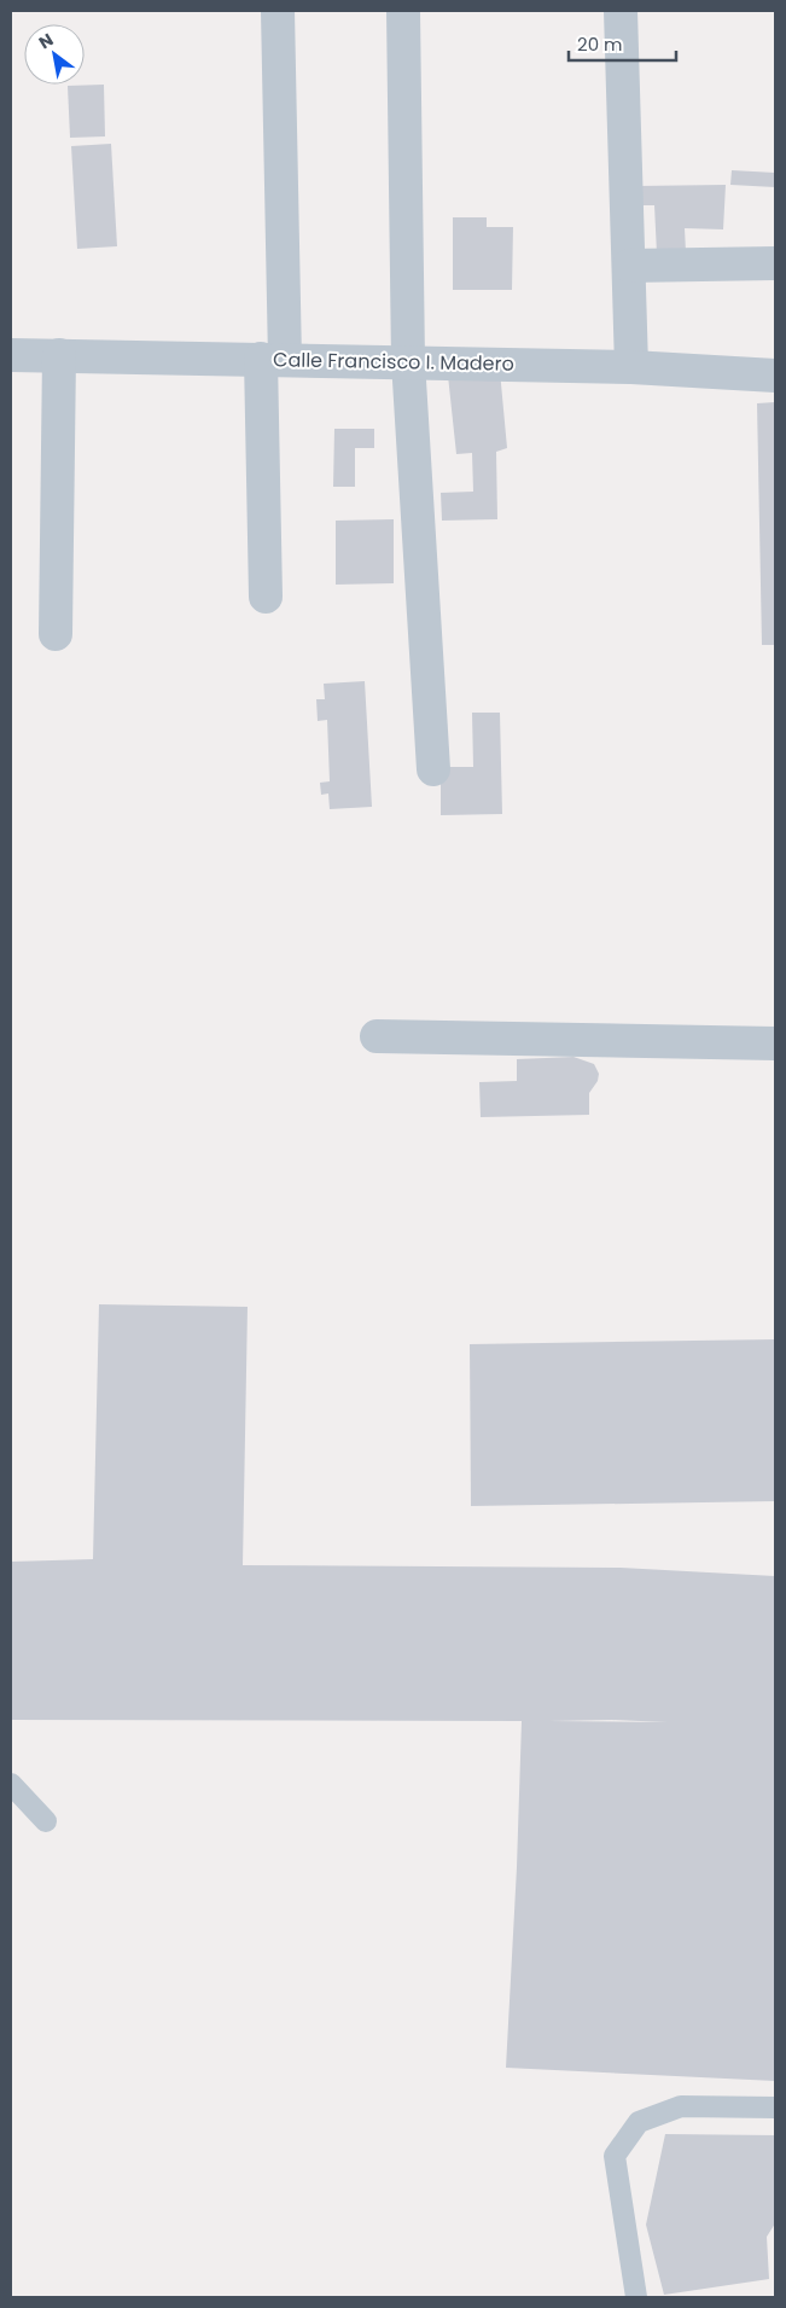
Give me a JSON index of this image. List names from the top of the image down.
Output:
{
  "streets": {
    "street": ["Calle Francisco I. Madero"]
  },
  "scale_bar": "20 m",
  "north": "top left"
}
